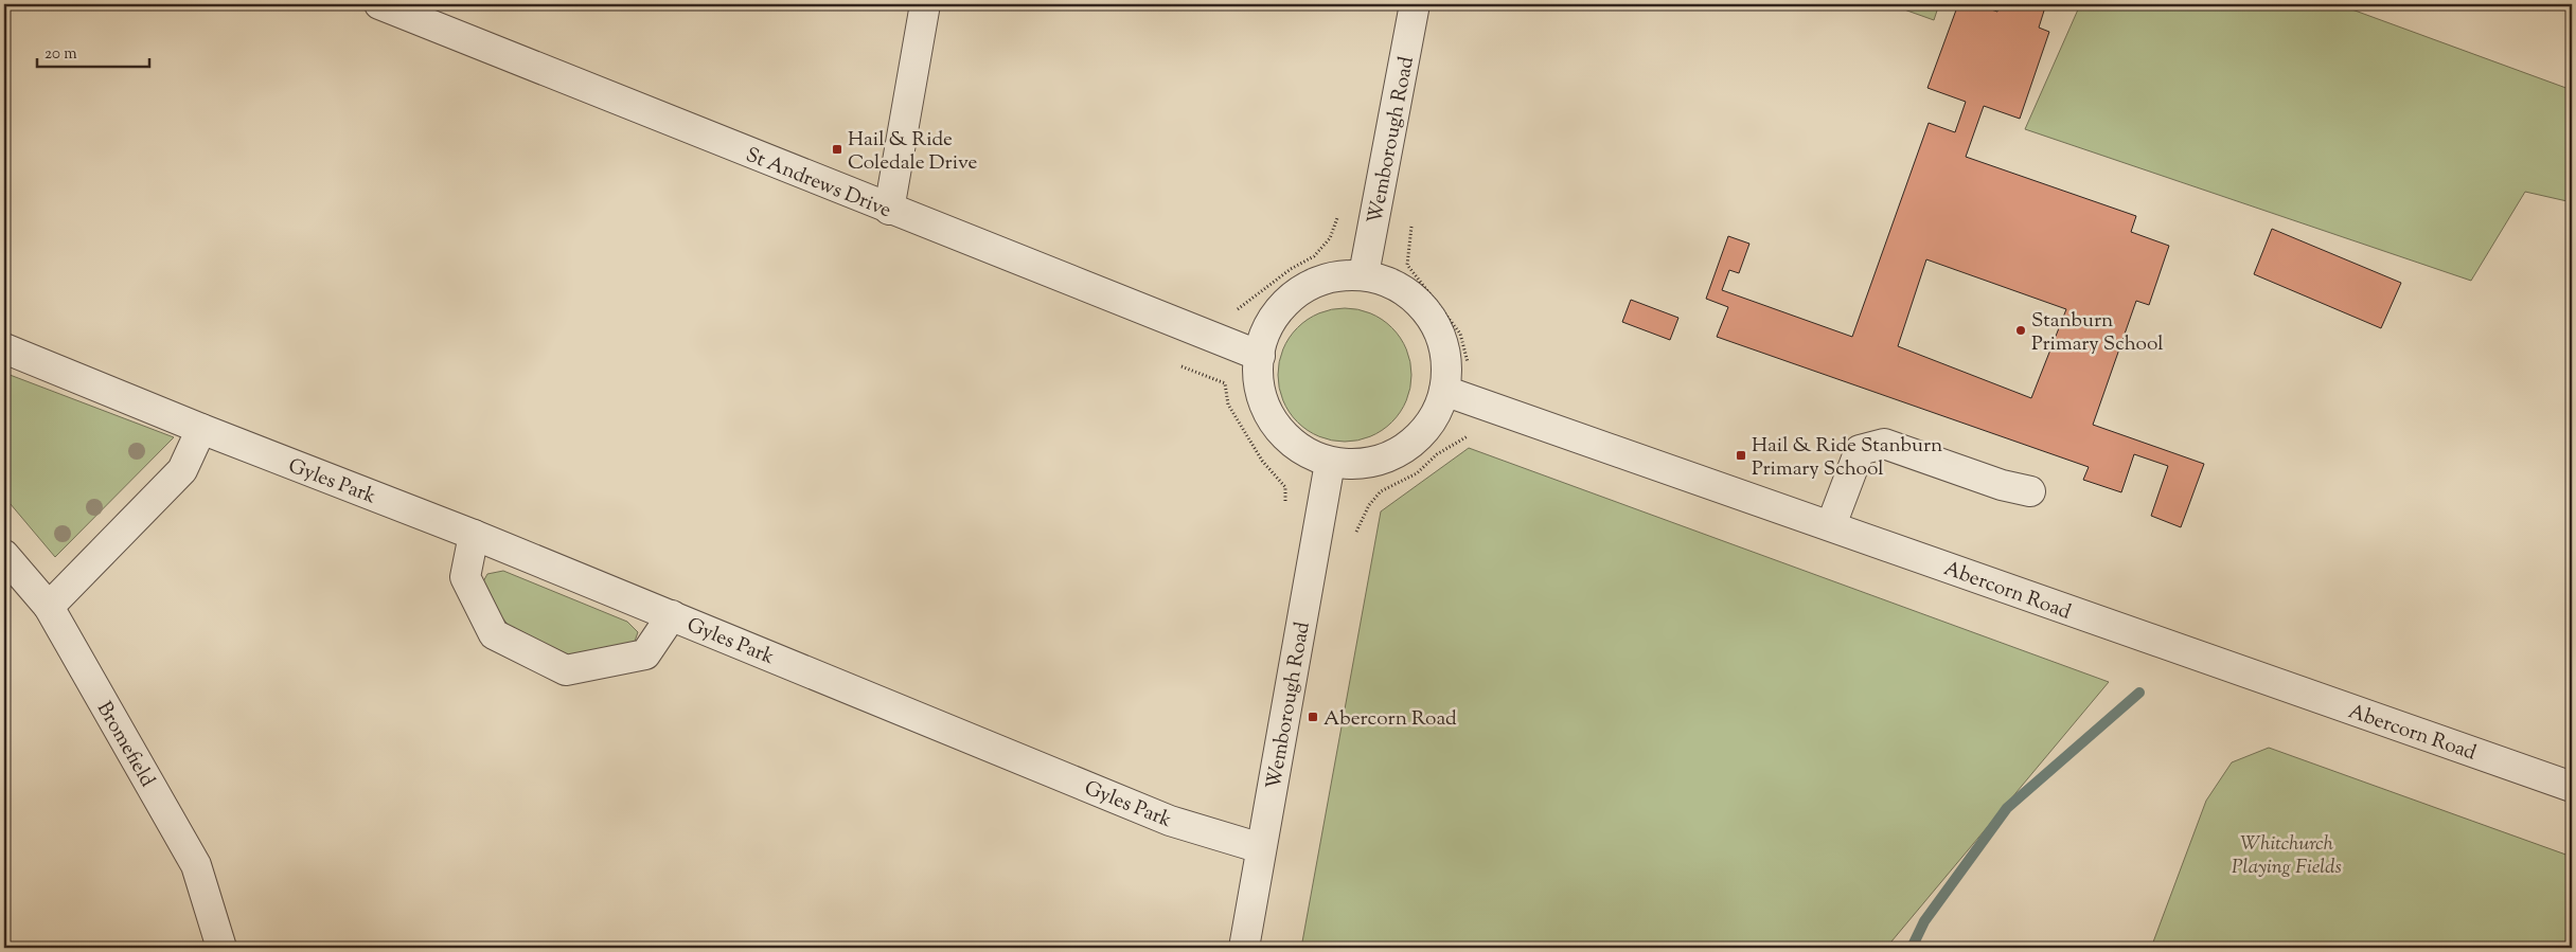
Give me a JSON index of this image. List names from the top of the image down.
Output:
{
  "streets": {
    "street": [
      "Wemborough Road",
      "St Andrews Drive",
      "Gyles Park",
      "Abercorn Road",
      "Bromefield"
    ]
  },
  "crossings": [
    ["Wemborough Road", "Gyles Park"]
  ],
  "parks": ["Whitchurch Playing Fields"],
  "places": {
    "transit": ["Hail & Ride Coledale Drive", "Hail & Ride Stanburn Primary School", "Abercorn Road"],
    "other": ["Stanburn Primary School"]
  },
  "scale_bar": "20 m"
}
